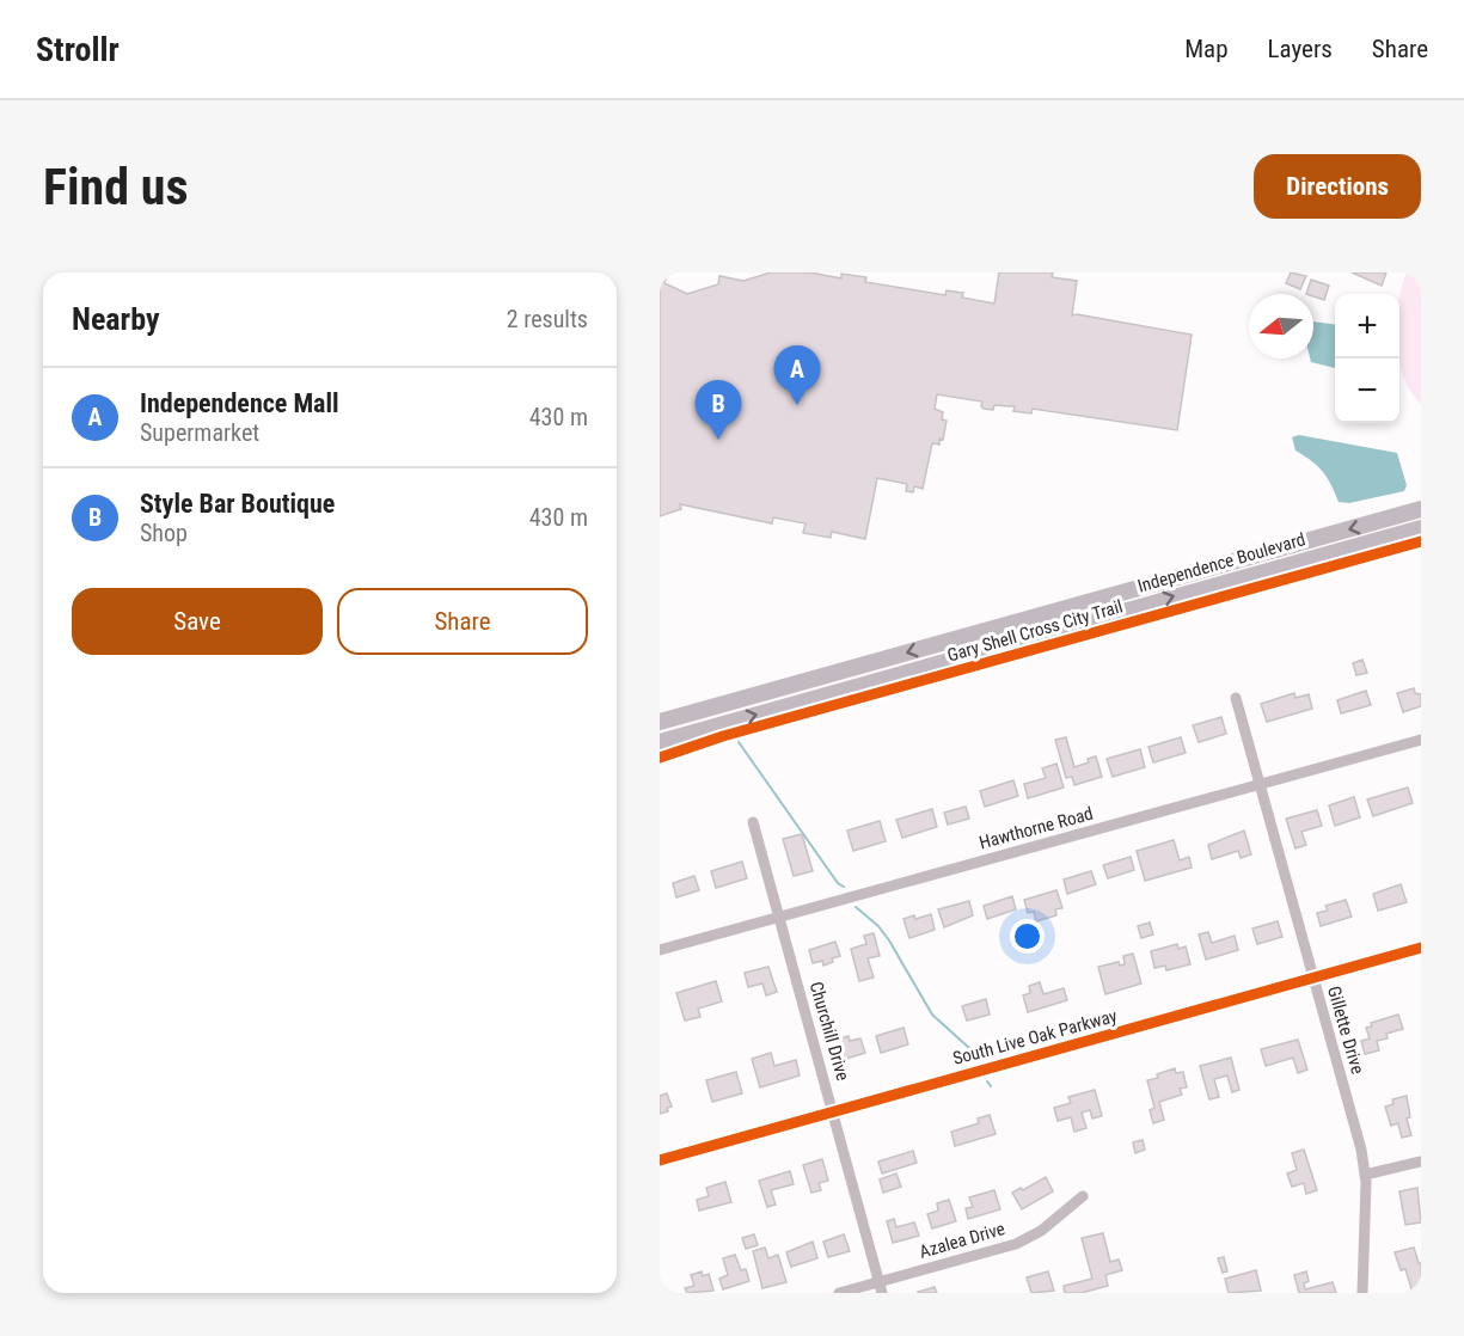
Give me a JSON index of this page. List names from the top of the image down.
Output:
{
  "streets": {
    "main road": ["Independence Boulevard"],
    "street": [
      "Hawthorne Road",
      "Gillette Drive",
      "Churchill Drive",
      "South Live Oak Parkway",
      "Azalea Drive"
    ],
    "cycle path": ["Gary Shell Cross City Trail"]
  },
  "crossings": [
    ["Hawthorne Road", "Gillette Drive"],
    ["Hawthorne Road", "Churchill Drive"],
    ["Gillette Drive", "South Live Oak Parkway"],
    ["Churchill Drive", "South Live Oak Parkway"],
    ["Churchill Drive", "Azalea Drive"]
  ],
  "north": "left",
  "page": {
    "header": "Strollr",
    "nav": ["Map", "Layers", "Share"],
    "buttons": [
      "Directions",
      ["Save", "Share"]
    ],
    "title": "Find us",
    "heading": ["Nearby", "2 results"],
    "map_buttons": ["+", "−"],
    "pins": ["A", "B"],
    "list": [
      {
        "mark": "A",
        "name": "Independence Mall",
        "note": "Supermarket",
        "value": "430 m"
      },
      {
        "mark": "B",
        "name": "Style Bar Boutique",
        "note": "Shop",
        "value": "430 m"
      }
    ]
  }
}
